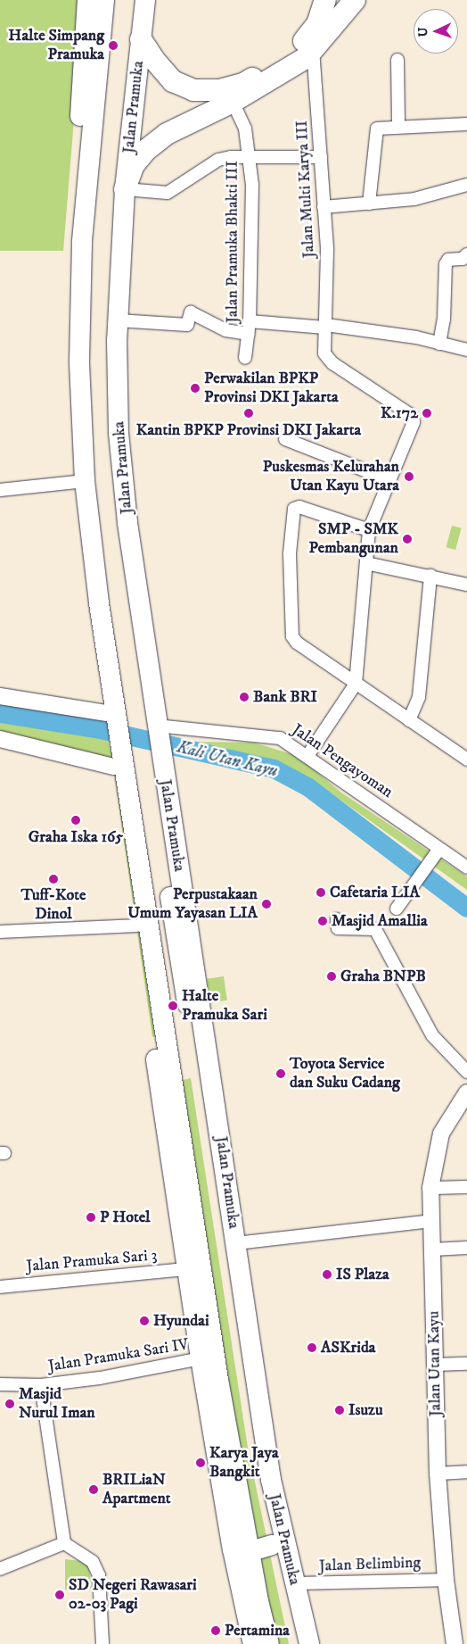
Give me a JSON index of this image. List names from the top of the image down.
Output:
{
  "streets": {
    "main road": ["Jalan Pramuka"],
    "street": [
      "Jalan Multi Karya III",
      "Jalan Pramuka Bhakti III",
      "Jalan Pengayoman",
      "Jalan Pramuka Sari 3",
      "Jalan Pramuka Sari IV",
      "Jalan Utan Kayu",
      "Jalan Belimbing"
    ]
  },
  "crossings": [
    ["Jalan Pramuka", "Jalan Pengayoman"],
    ["Jalan Pramuka", "Jalan Belimbing"],
    ["Jalan Utan Kayu", "Jalan Belimbing"]
  ],
  "water": ["Kali Utan Kayu"],
  "places": [
    "Halte Simpang Pramuka",
    "Perwakilan BPKP Provinsi DKI Jakarta",
    "Kantin BPKP Provinsi DKI Jakarta",
    "K.172",
    "Puskesmas Kelurahan Utan Kayu Utara",
    "SMP - SMK Pembangunan",
    "Bank BRI",
    "Graha Iska 165",
    "Tuff-Kote Dinol",
    "Cafetaria LIA",
    "Perpustakaan Umum Yayasan LIA",
    "Masjid Amallia",
    "Graha BNPB",
    "Halte Pramuka Sari",
    "Toyota Service dan Suku Cadang",
    "P Hotel",
    "IS Plaza",
    "Hyundai",
    "ASKrida",
    "Masjid Nurul Iman",
    "Isuzu",
    "Karya Jaya Bangkit",
    "BRILiaN Apartment",
    "SD Negeri Rawasari 02-03 Pagi",
    "Pertamina"
  ],
  "north": "left"
}
